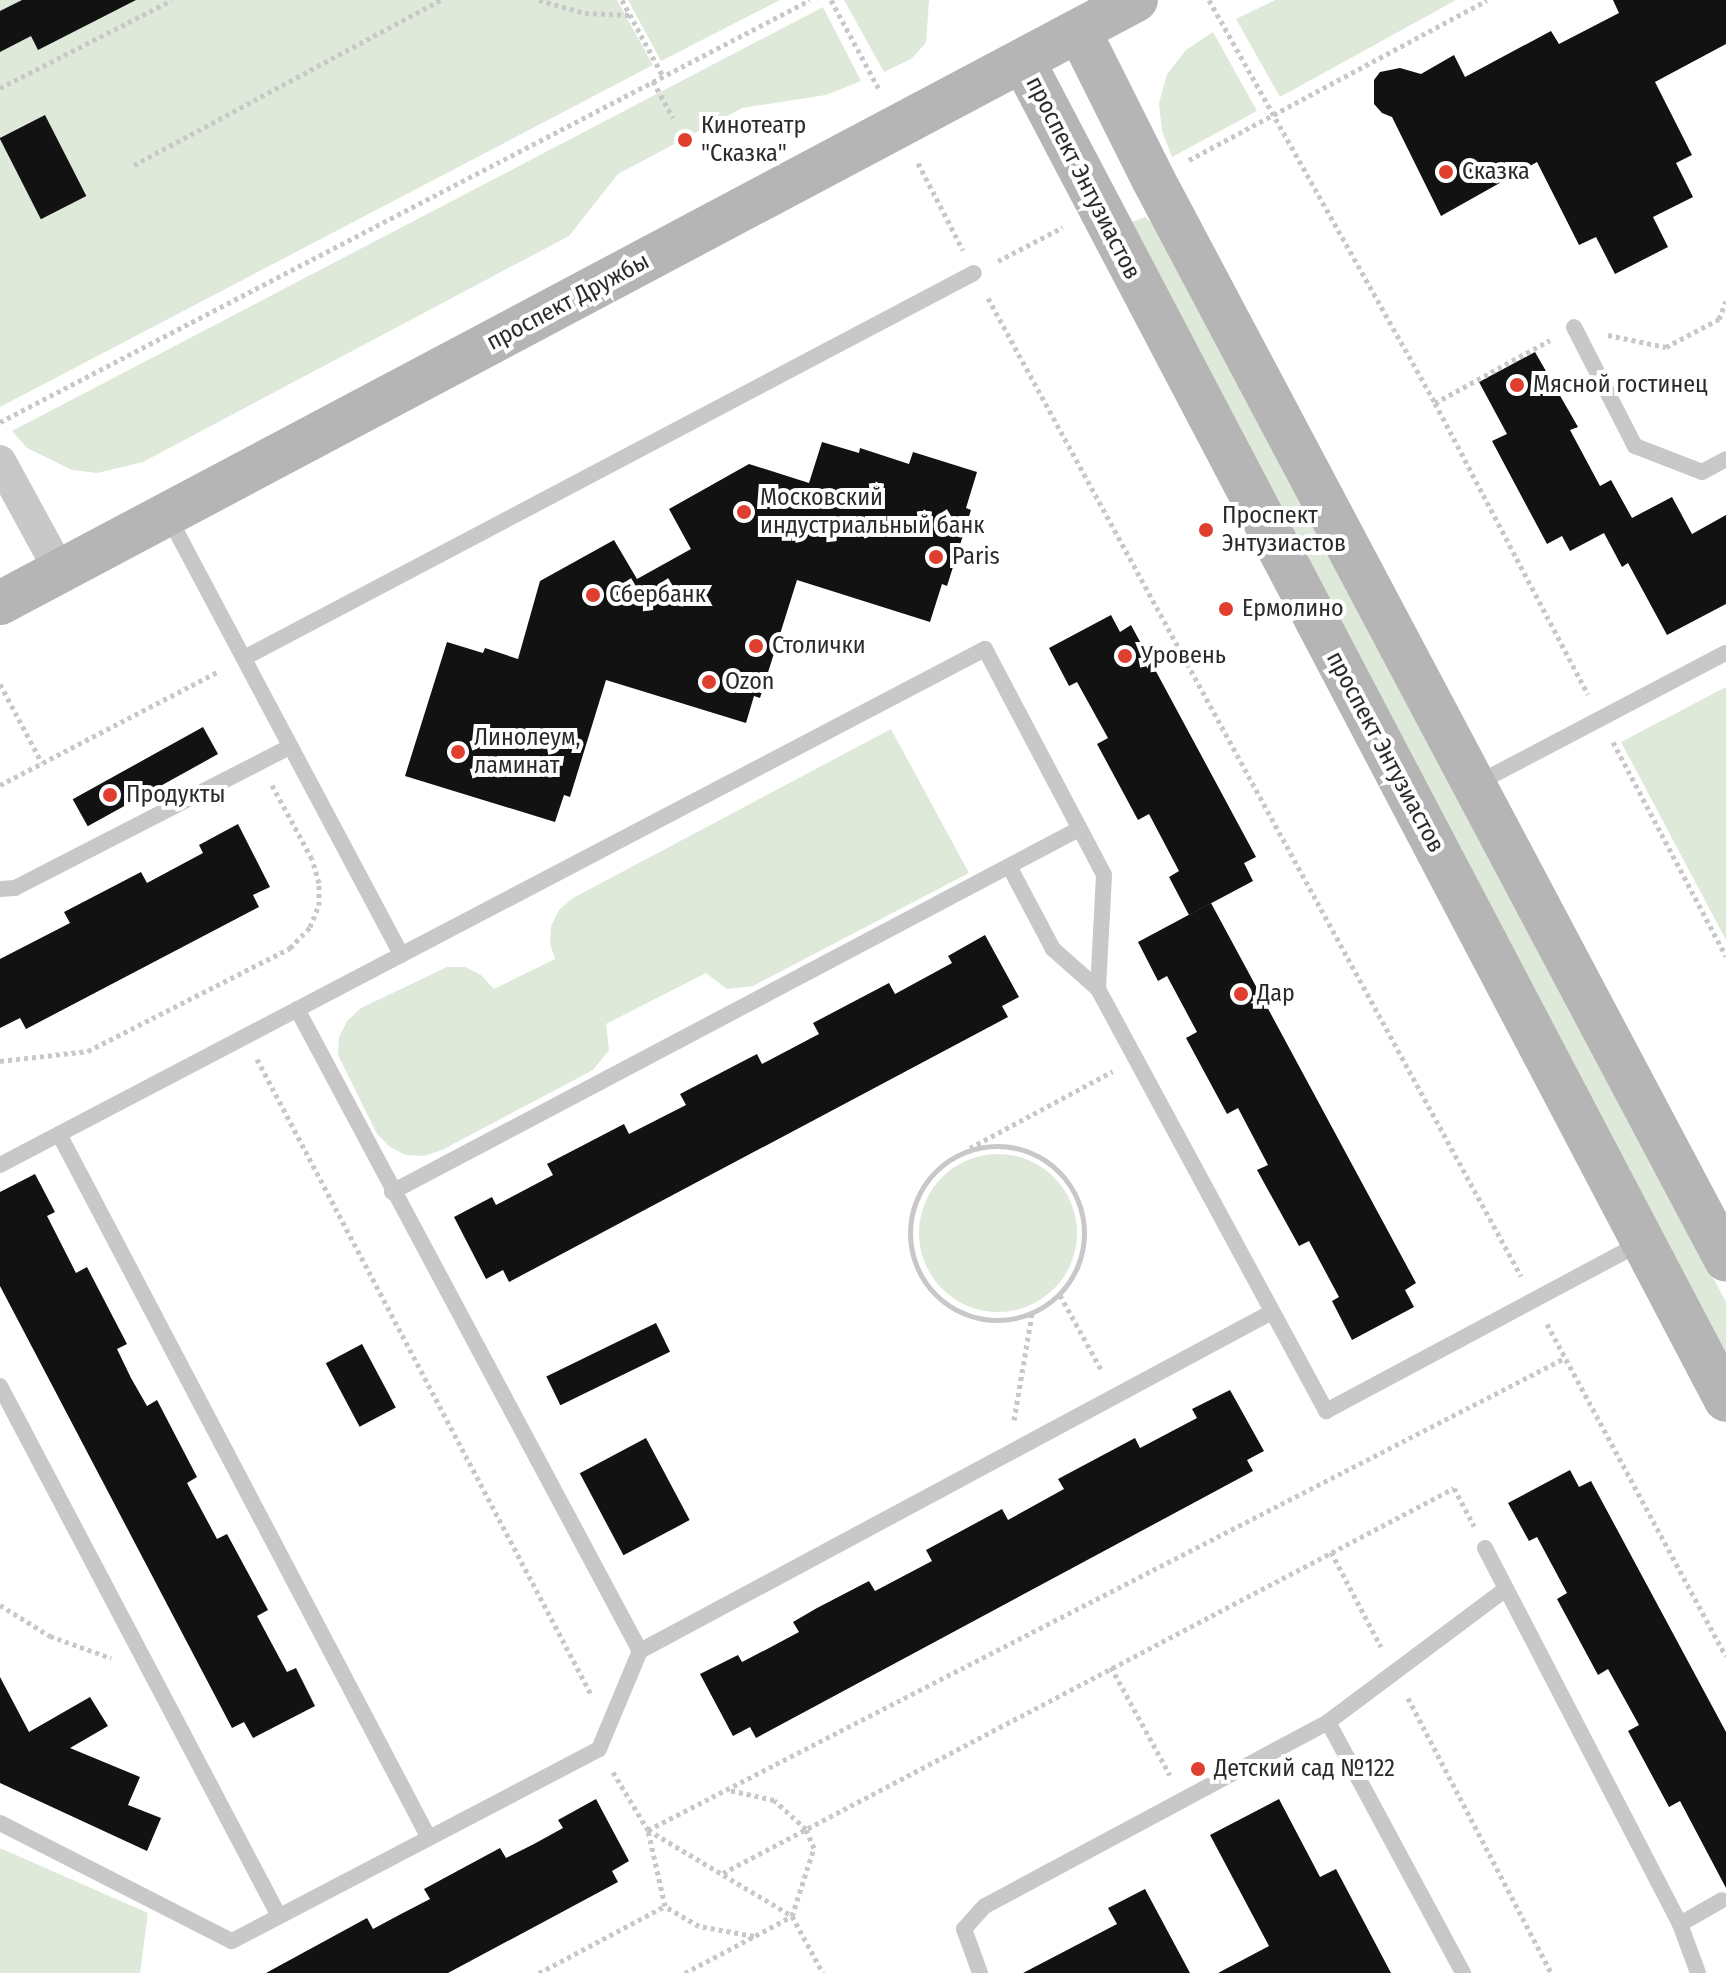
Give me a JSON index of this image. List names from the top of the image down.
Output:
{
  "streets": {
    "main road": ["проспект Энтузиастов", "проспект Дружбы"]
  },
  "crossings": [
    ["проспект Энтузиастов", "проспект Дружбы"]
  ],
  "places": [
    "Кинотеатр \"Сказка\"",
    "Сказка",
    "Мясной гостинец",
    "Московский индустриальный банк",
    "Проспект Энтузиастов",
    "Paris",
    "Сбербанк",
    "Ермолино",
    "Столички",
    "Уровень",
    "Ozon",
    "Линолеум, ламинат",
    "Продукты",
    "Дар",
    "Детский сад №122"
  ]
}
